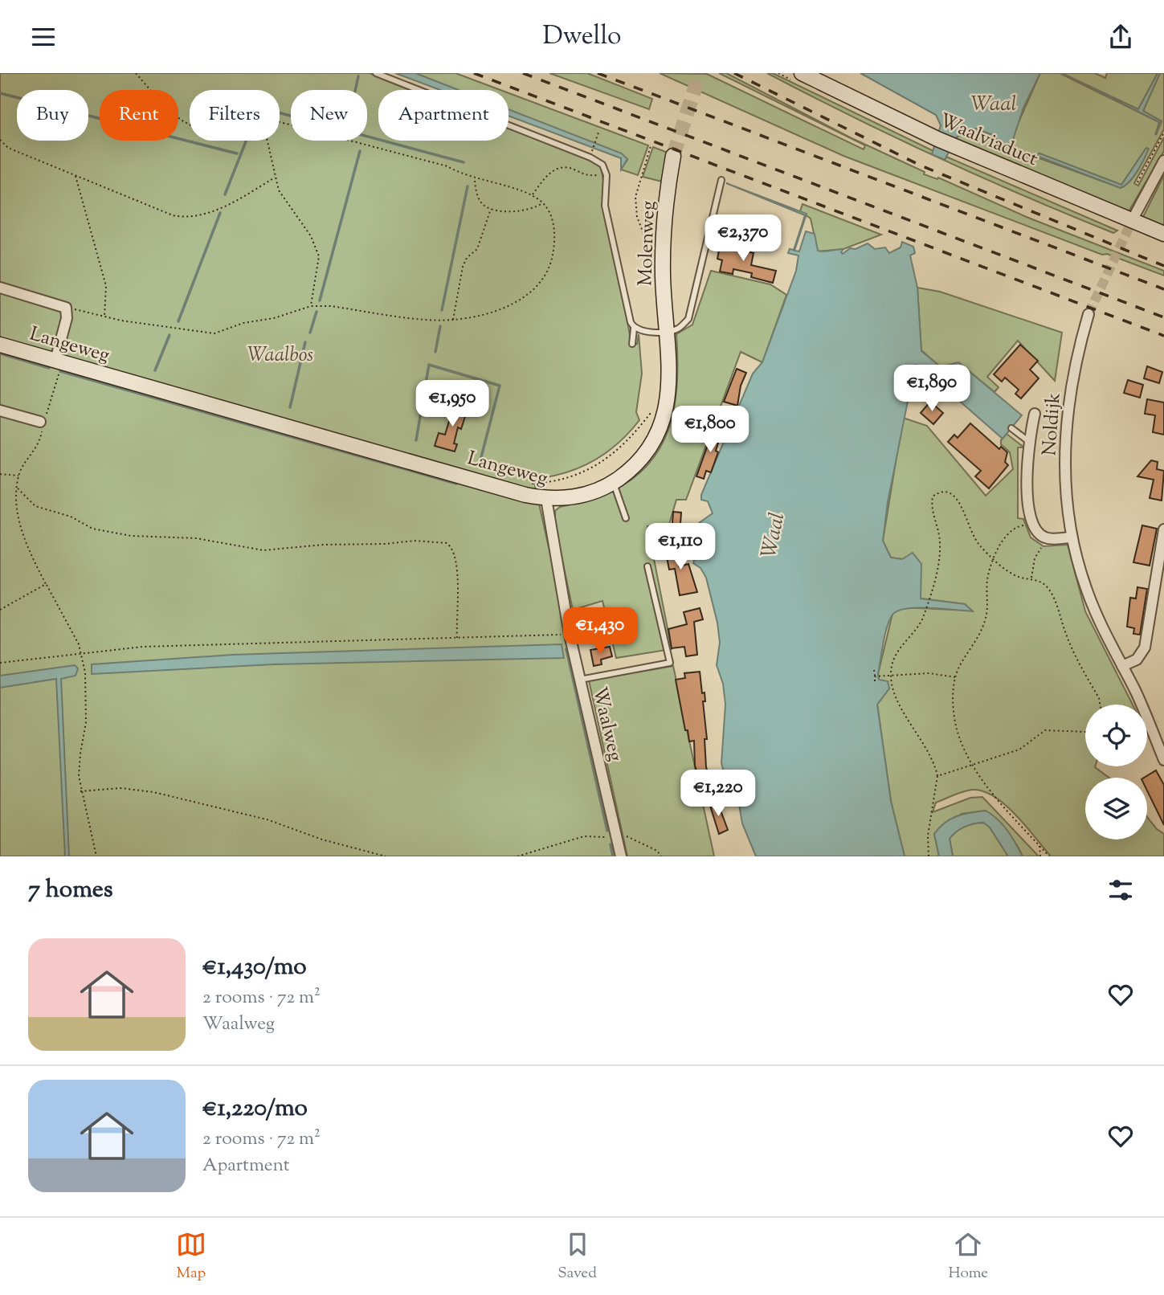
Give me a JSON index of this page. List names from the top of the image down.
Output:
{
  "streets": {
    "main road": ["Waalviaduct", "Molenweg", "Langeweg"],
    "street": ["Noldijk", "Waalweg"]
  },
  "crossings": [
    ["Molenweg", "Langeweg"],
    ["Langeweg", "Waalweg"]
  ],
  "water": ["Waal"],
  "parks": ["Waalbos"],
  "page": {
    "header": "Dwello",
    "chip": [
      "Buy",
      "Rent",
      "Filters",
      "New",
      "Apartment"
    ],
    "price": [
      "€2,370",
      "€1,890",
      "€1,950",
      "€1,800",
      "€1,110",
      "€1,430",
      "€1,220"
    ],
    "heading": "7 homes",
    "list": [
      {
        "name": "€1,430/mo",
        "note": "2 rooms · 72 m² · Waalweg"
      },
      {
        "name": "€1,220/mo",
        "note": "2 rooms · 72 m² · Apartment"
      }
    ],
    "tabs": ["Map", "Saved", "Home"]
  }
}
